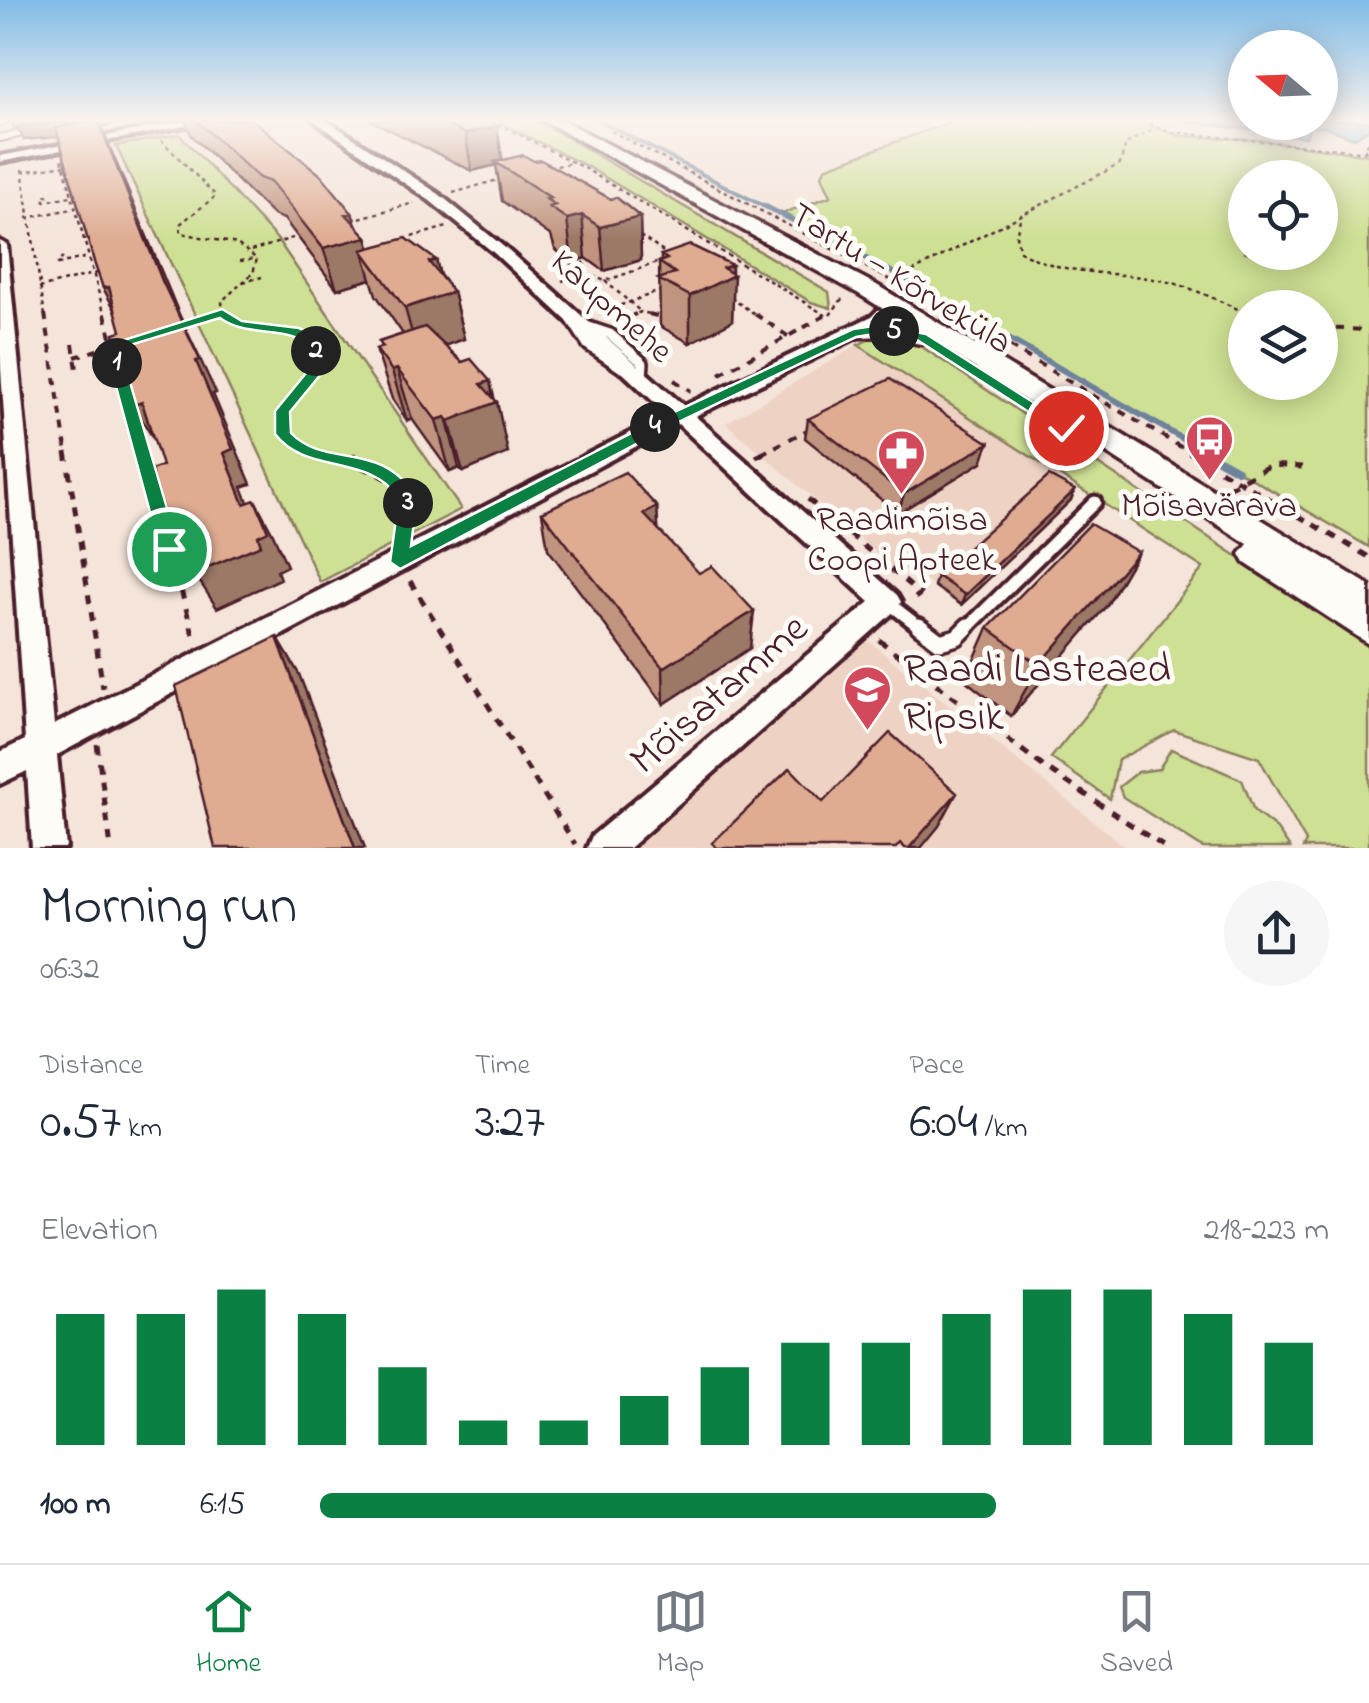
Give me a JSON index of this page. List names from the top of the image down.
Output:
{
  "streets": {
    "main road": ["Tartu — Kõrveküla"],
    "street": ["Kaupmehe", "Mõisatamme"]
  },
  "crossings": [
    ["Kaupmehe", "Mõisatamme"]
  ],
  "places": {
    "bus stop": ["Mõisavärava"],
    "pharmacy": ["Raadimõisa Coopi Apteek"],
    "school or university": ["Raadi Lasteaed Ripsik"]
  },
  "north": "left",
  "page": {
    "pins": [
      "5",
      "2",
      "1",
      "4",
      "3"
    ],
    "heading": ["Morning run", "06:32"],
    "stats": [
      ["Distance", "0.57 km"],
      ["Time", "3:27"],
      ["Pace", "6:04 /km"]
    ],
    "chart": ["Elevation", "218–223 m"],
    "list": [
      {
        "name": "100 m",
        "note": "6:15"
      }
    ],
    "tabs": ["Home", "Map", "Saved"]
  }
}
